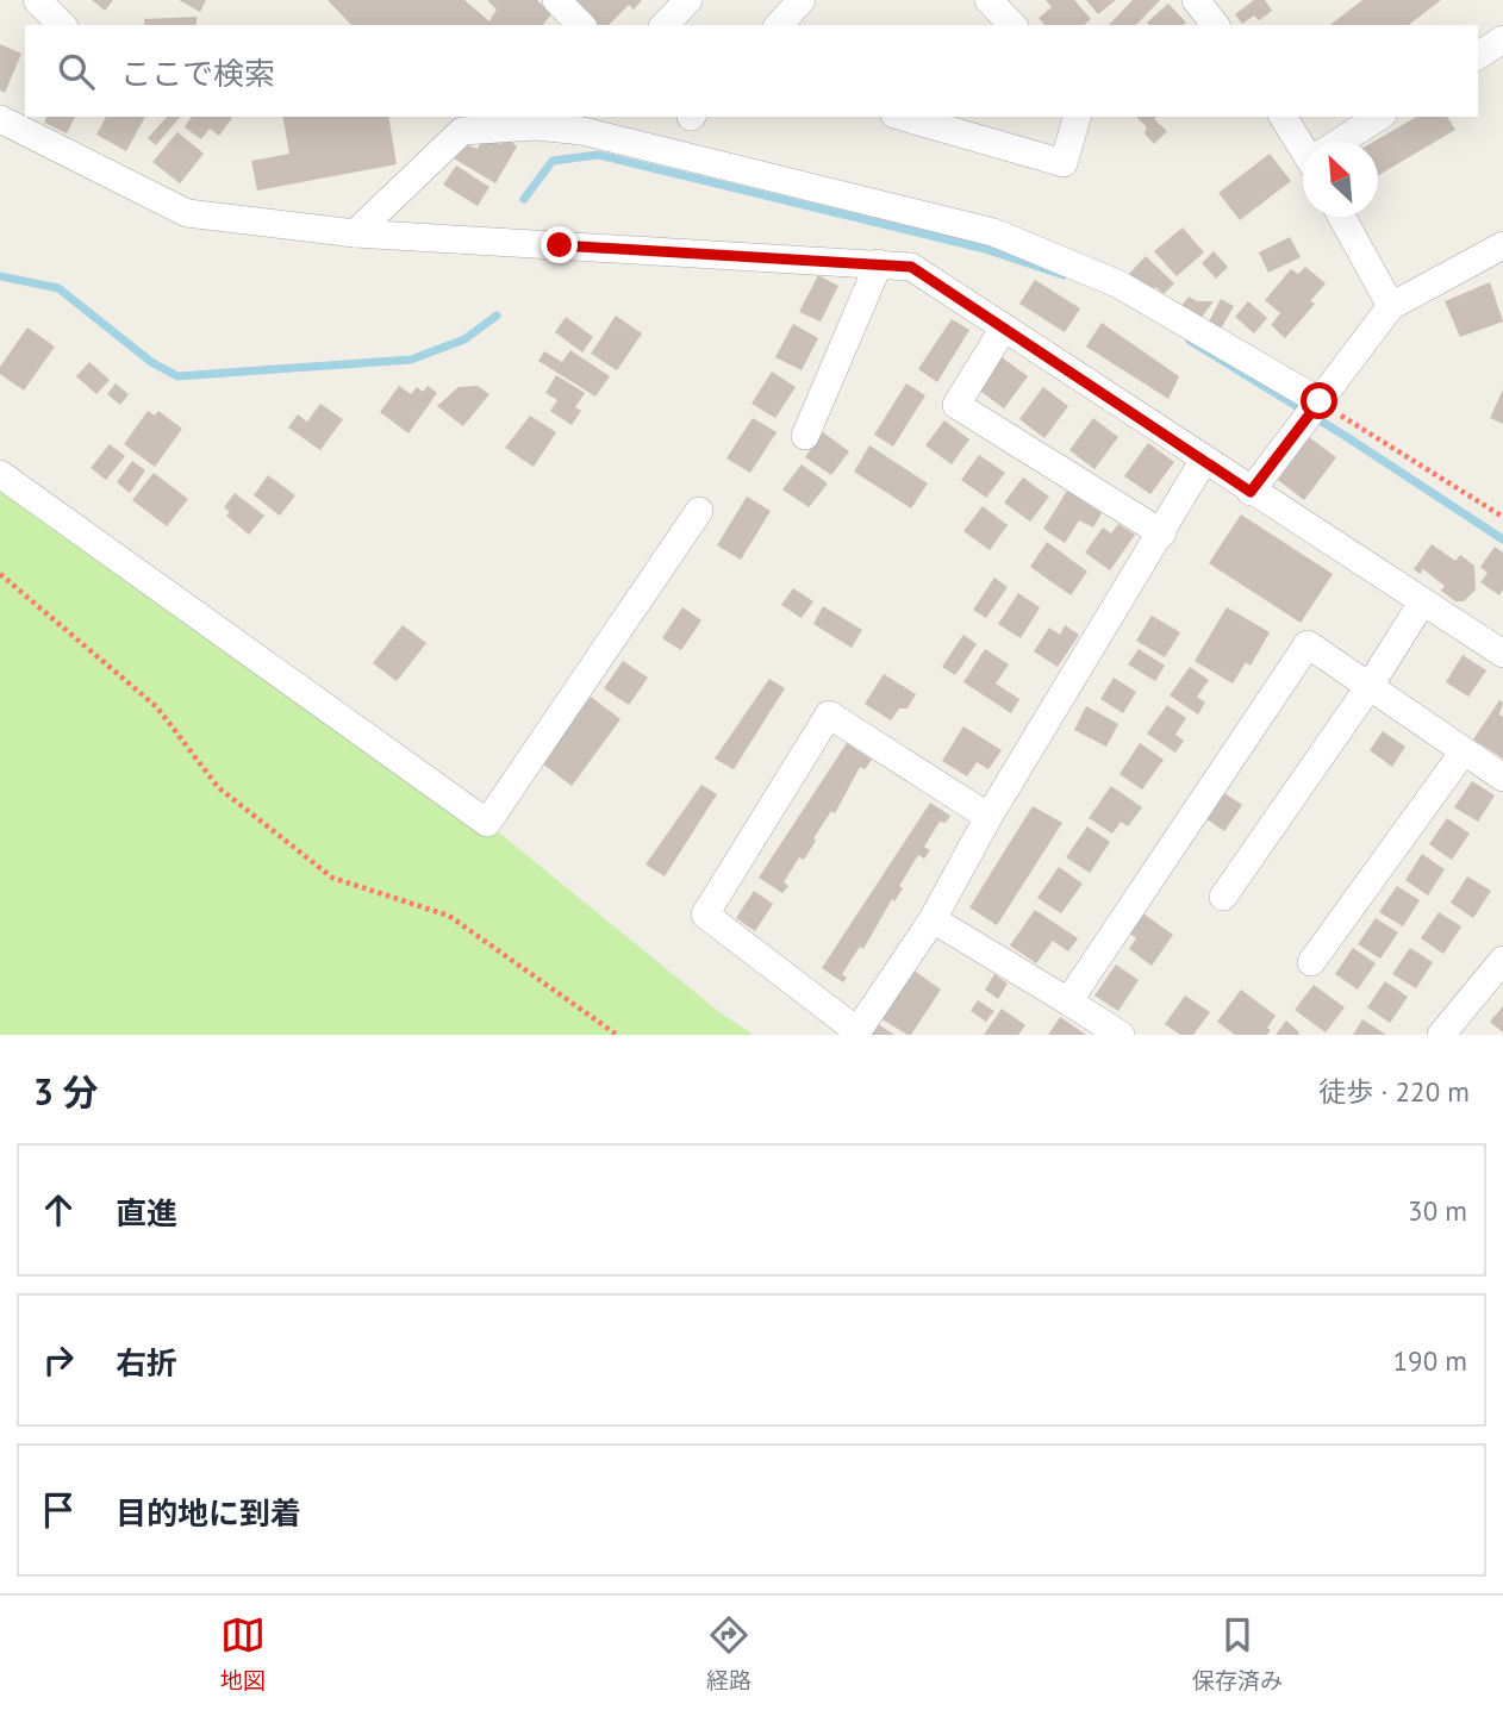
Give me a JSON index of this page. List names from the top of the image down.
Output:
{
  "north": "top left",
  "page": {
    "search": "ここで検索",
    "heading": ["3 分", "徒歩 · 220 m"],
    "list": [
      ["直進", "30 m"],
      ["右折", "190 m"],
      "目的地に到着"
    ],
    "nav": ["地図", "経路", "保存済み"]
  }
}
